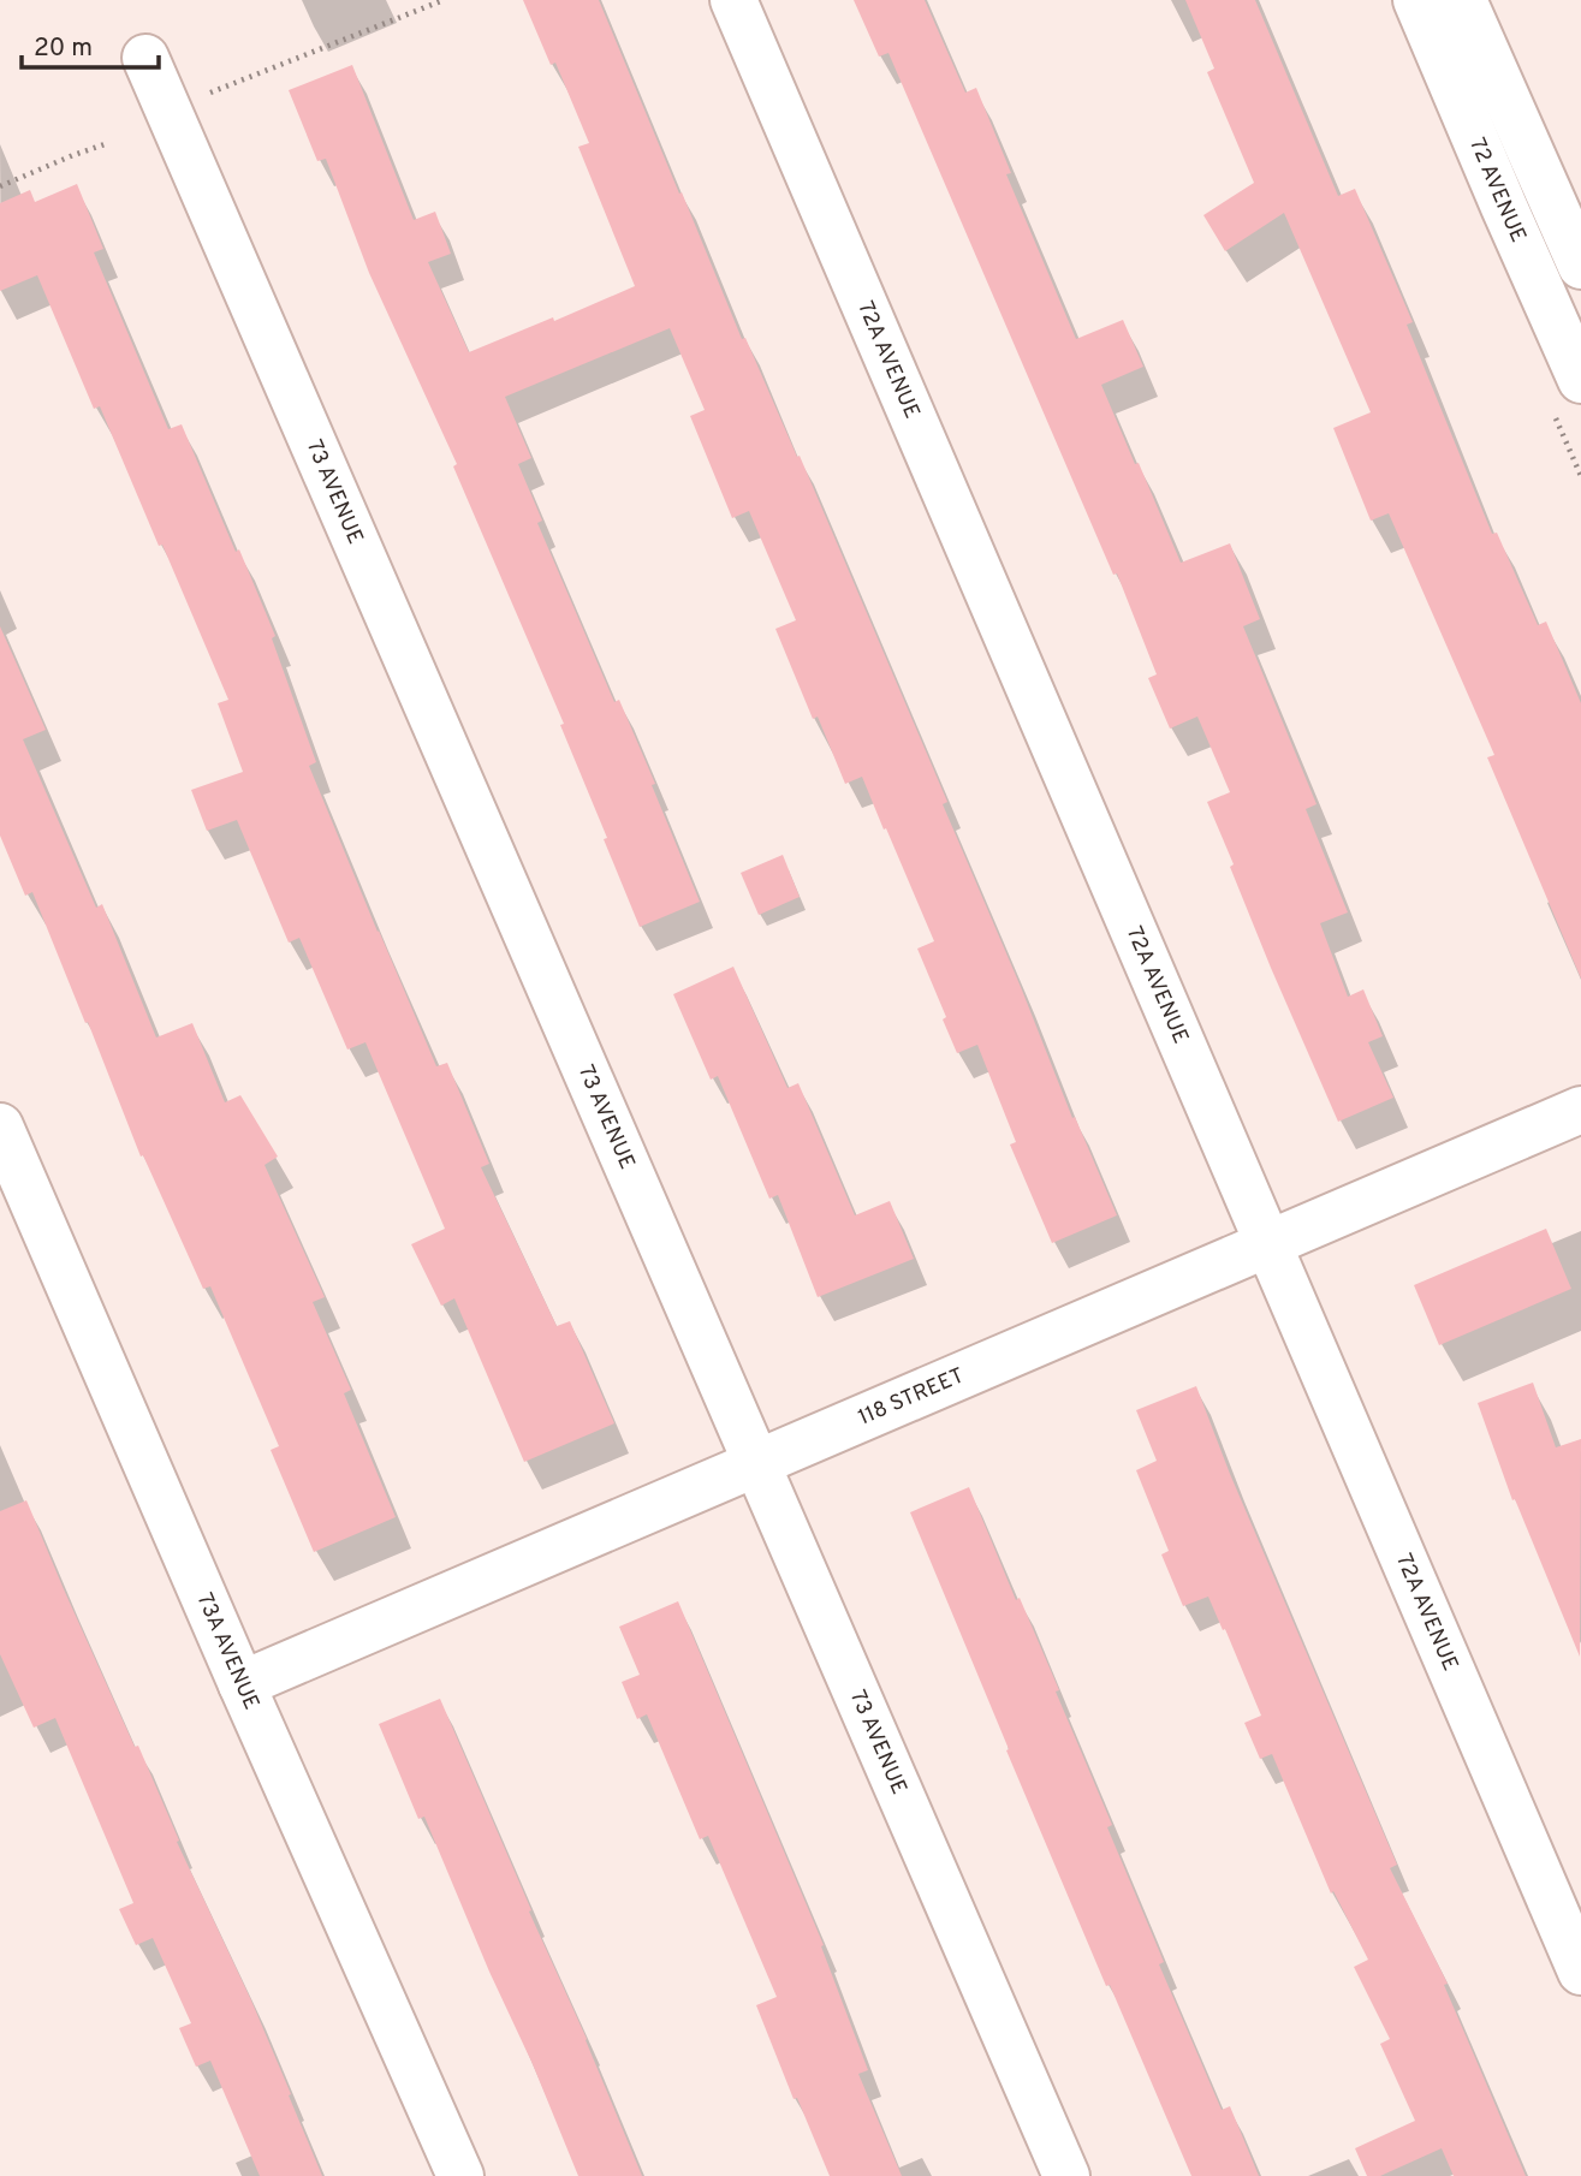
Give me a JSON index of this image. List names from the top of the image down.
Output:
{
  "streets": {
    "street": [
      "72 AVENUE",
      "72A AVENUE",
      "73 AVENUE",
      "118 STREET",
      "73A AVENUE"
    ]
  },
  "crossings": [
    ["72A AVENUE", "118 STREET"],
    ["73 AVENUE", "118 STREET"],
    ["118 STREET", "73A AVENUE"]
  ],
  "scale_bar": "20 m"
}
